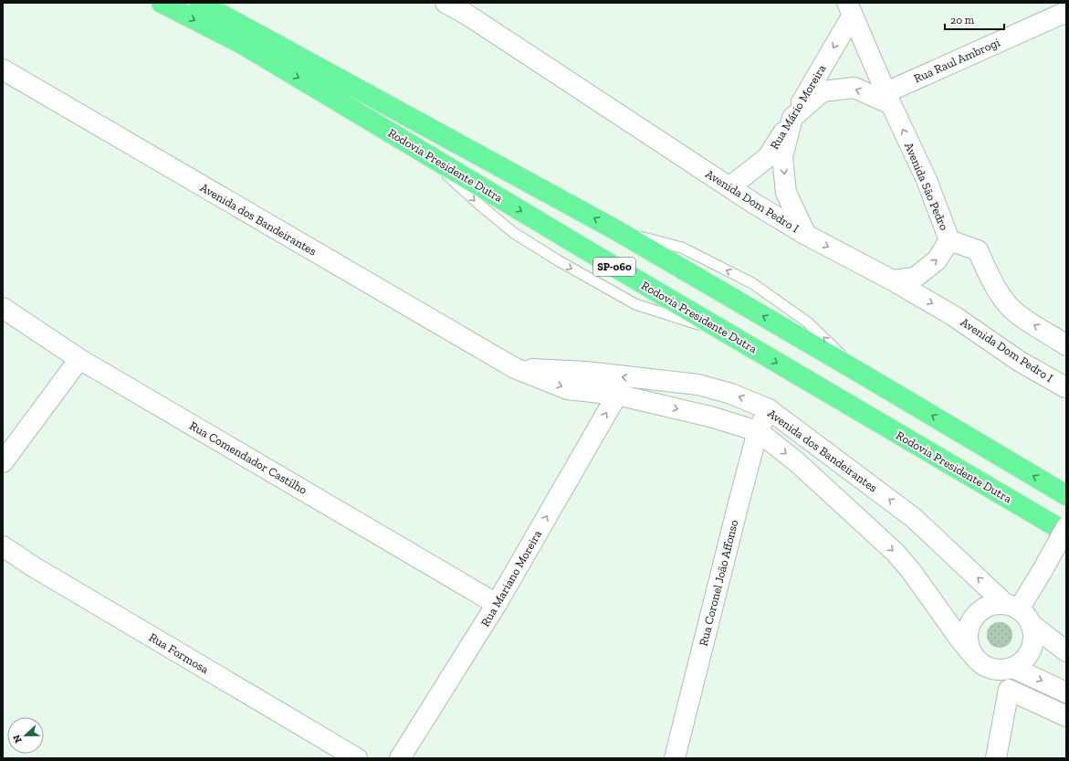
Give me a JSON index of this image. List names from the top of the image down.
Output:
{
  "streets": {
    "highway": ["Rodovia Presidente Dutra", "SP-060"],
    "main road": [
      "Rua Raul Ambrogi",
      "Rua Mário Moreira",
      "Avenida São Pedro",
      "Avenida Dom Pedro I",
      "Avenida dos Bandeirantes",
      "Rua Comendador Castilho",
      "Rua Mariano Moreira",
      "Rua Coronel João Affonso",
      "Rua Formosa"
    ]
  },
  "crossings": [
    ["Rua Raul Ambrogi", "Avenida São Pedro"],
    ["Rua Mário Moreira", "Avenida São Pedro"],
    ["Rua Mário Moreira", "Avenida Dom Pedro I"],
    ["Avenida dos Bandeirantes", "Rua Mariano Moreira"],
    ["Avenida dos Bandeirantes", "Rua Coronel João Affonso"],
    ["Rua Comendador Castilho", "Rua Mariano Moreira"]
  ],
  "one_way": [
    "Rua Mário Moreira",
    "Avenida São Pedro",
    "Avenida Dom Pedro I",
    "Rua Mariano Moreira"
  ],
  "scale_bar": "20 m",
  "north": "left"
}
